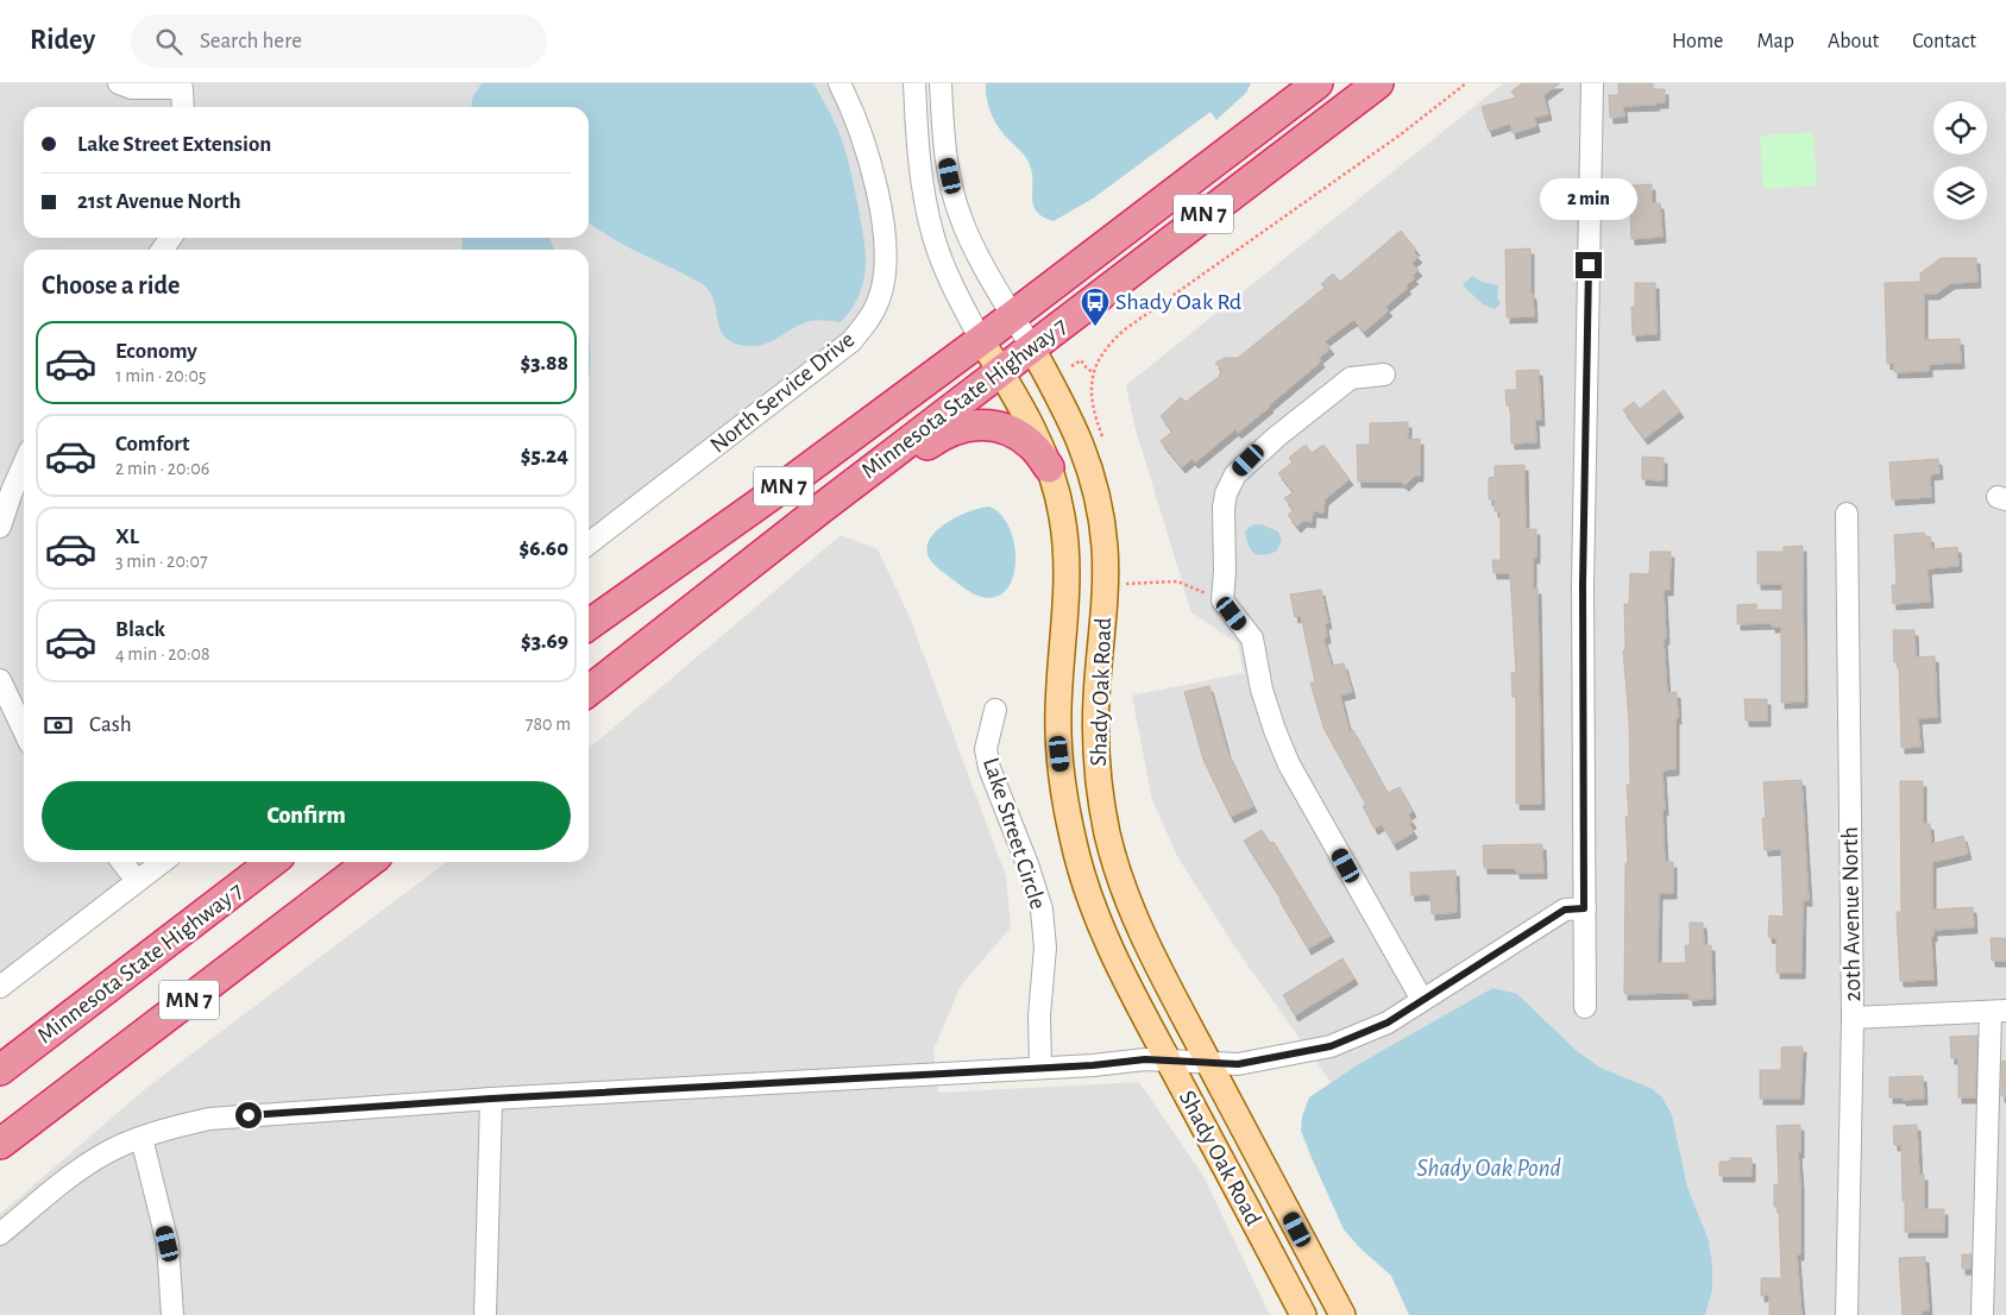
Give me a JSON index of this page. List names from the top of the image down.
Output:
{
  "streets": {
    "highway": ["MN 7", "Minnesota State Highway 7"],
    "main road": ["Shady Oak Road"],
    "street": ["North Service Drive", "Lake Street Circle", "20th Avenue North"]
  },
  "crossings": [
    ["Minnesota State Highway 7", "Shady Oak Road"]
  ],
  "water": ["Shady Oak Pond"],
  "places": {
    "bus stop": ["Shady Oak Rd"]
  },
  "page": {
    "header": "Ridey",
    "search": "Search here",
    "nav": [
      "Home",
      "Map",
      "About",
      "Contact"
    ],
    "banner": ["Lake Street Extension", "21st Avenue North"],
    "bubble": "2 min",
    "heading": "Choose a ride",
    "list": [
      {
        "name": "Economy",
        "note": "1 min · 20:05",
        "value": "$3.88"
      },
      {
        "name": "Comfort",
        "note": "2 min · 20:06",
        "value": "$5.24"
      },
      {
        "name": "XL",
        "note": "3 min · 20:07",
        "value": "$6.60"
      },
      {
        "name": "Black",
        "note": "4 min · 20:08",
        "value": "$3.69"
      }
    ],
    "pay": ["Cash", "780 m"],
    "buttons": "Confirm"
  }
}
